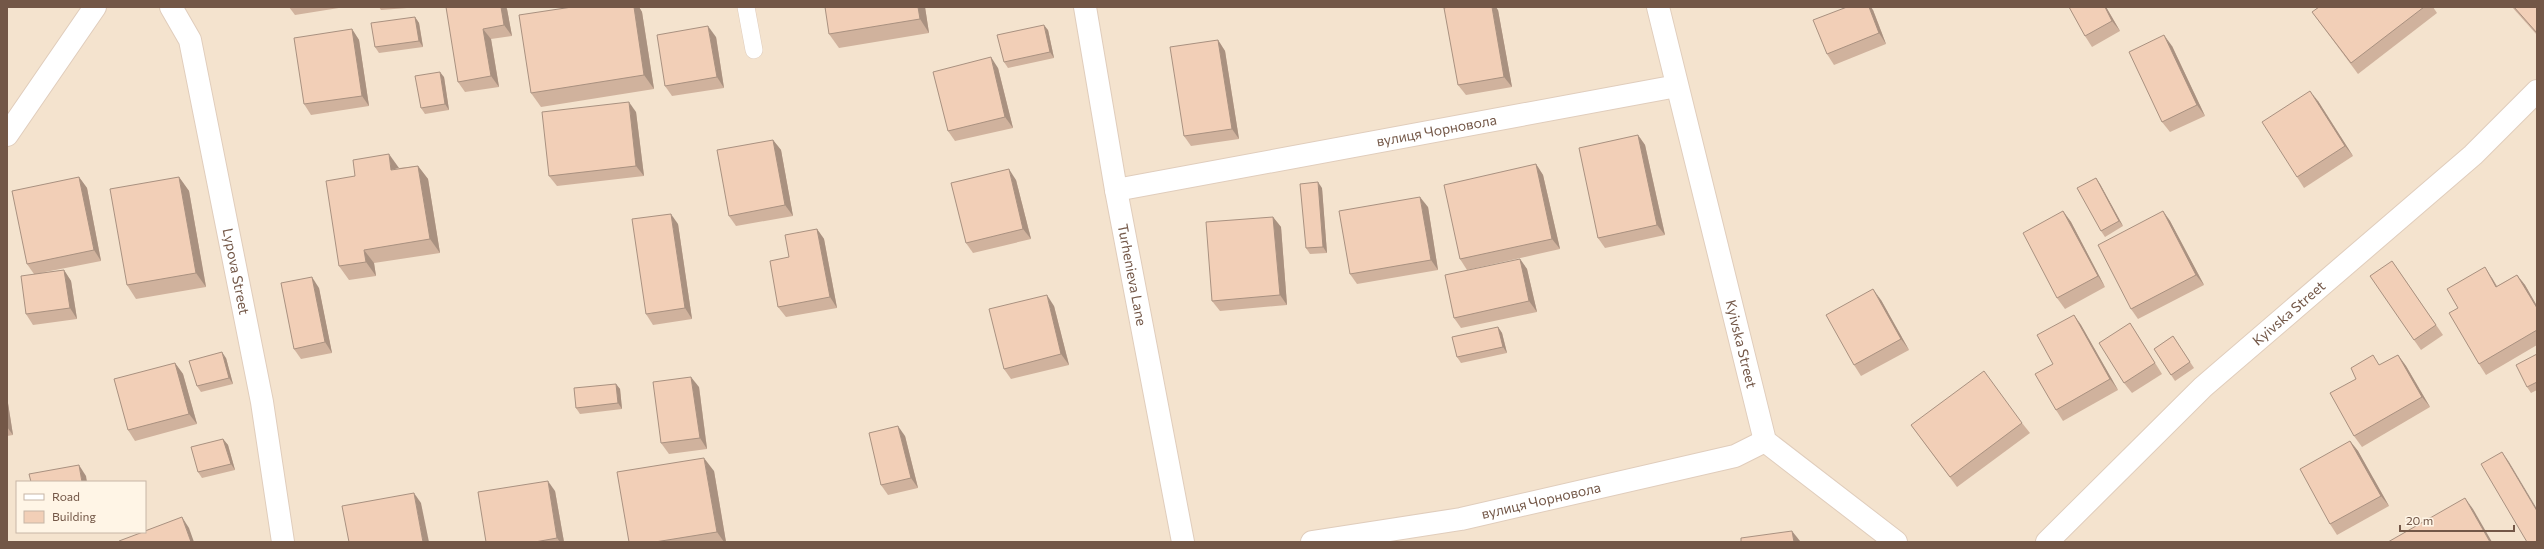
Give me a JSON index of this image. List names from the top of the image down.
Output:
{
  "streets": {
    "street": [
      "вулиця Чорновола",
      "Lypova Street",
      "Turhenieva Lane",
      "Kyivska Street"
    ]
  },
  "crossings": [
    ["вулиця Чорновола", "Turhenieva Lane"],
    ["вулиця Чорновола", "Kyivska Street"]
  ],
  "legend": ["Road", "Building"],
  "scale_bar": "20 m"
}
